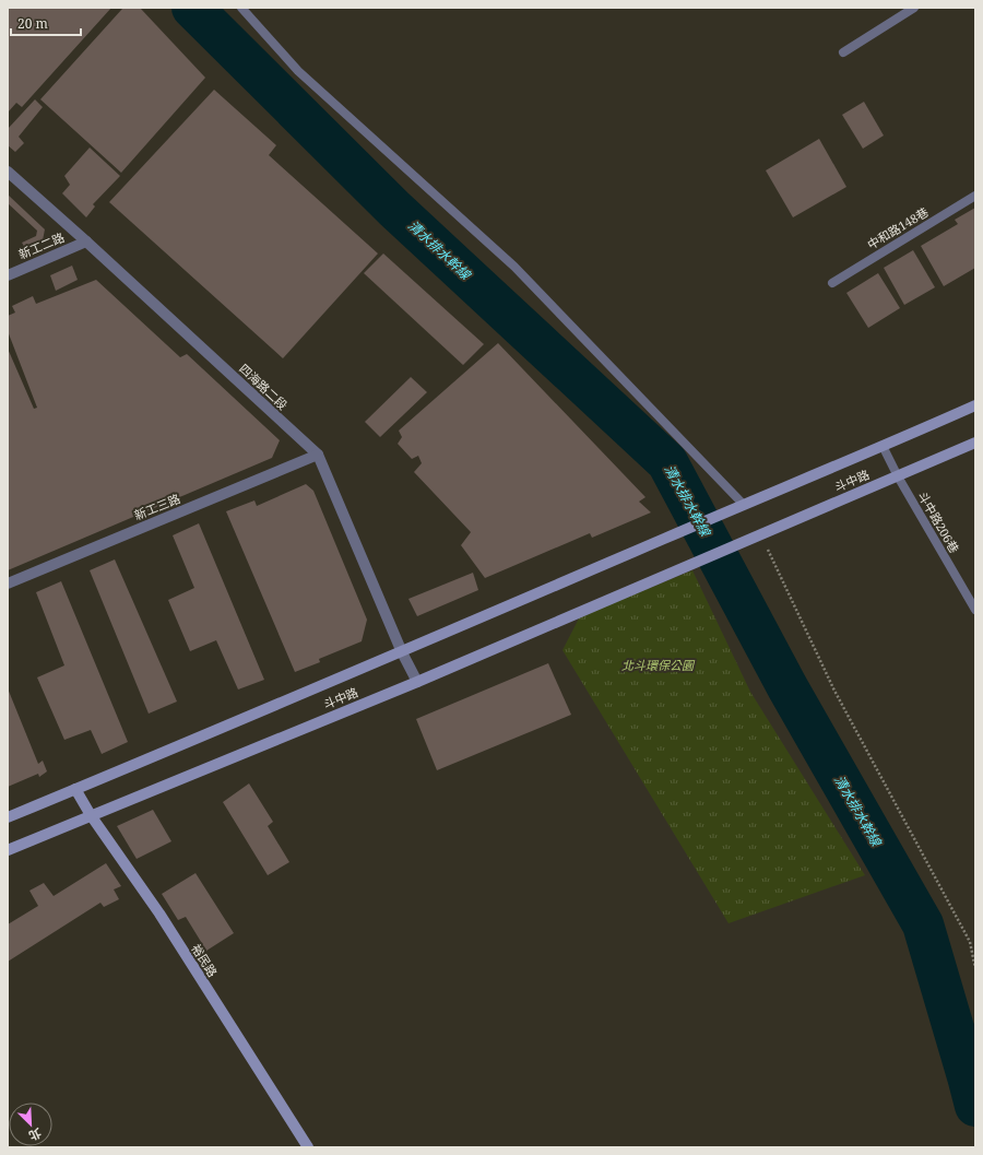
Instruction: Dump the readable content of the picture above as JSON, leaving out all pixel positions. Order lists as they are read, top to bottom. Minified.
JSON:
{"streets":{"main road":["斗中路","裕民路"],"street":["新工二路","四海路二段","新工三路"],"lane":["中和路148巷","斗中路206巷"]},"crossings":[["新工二路","四海路二段"],["四海路二段","斗中路"],["四海路二段","新工三路"],["斗中路","斗中路206巷"],["斗中路","裕民路"]],"water":["清水排水幹線"],"parks":["北斗環保公園"],"scale_bar":"20 m","north":"bottom right"}
